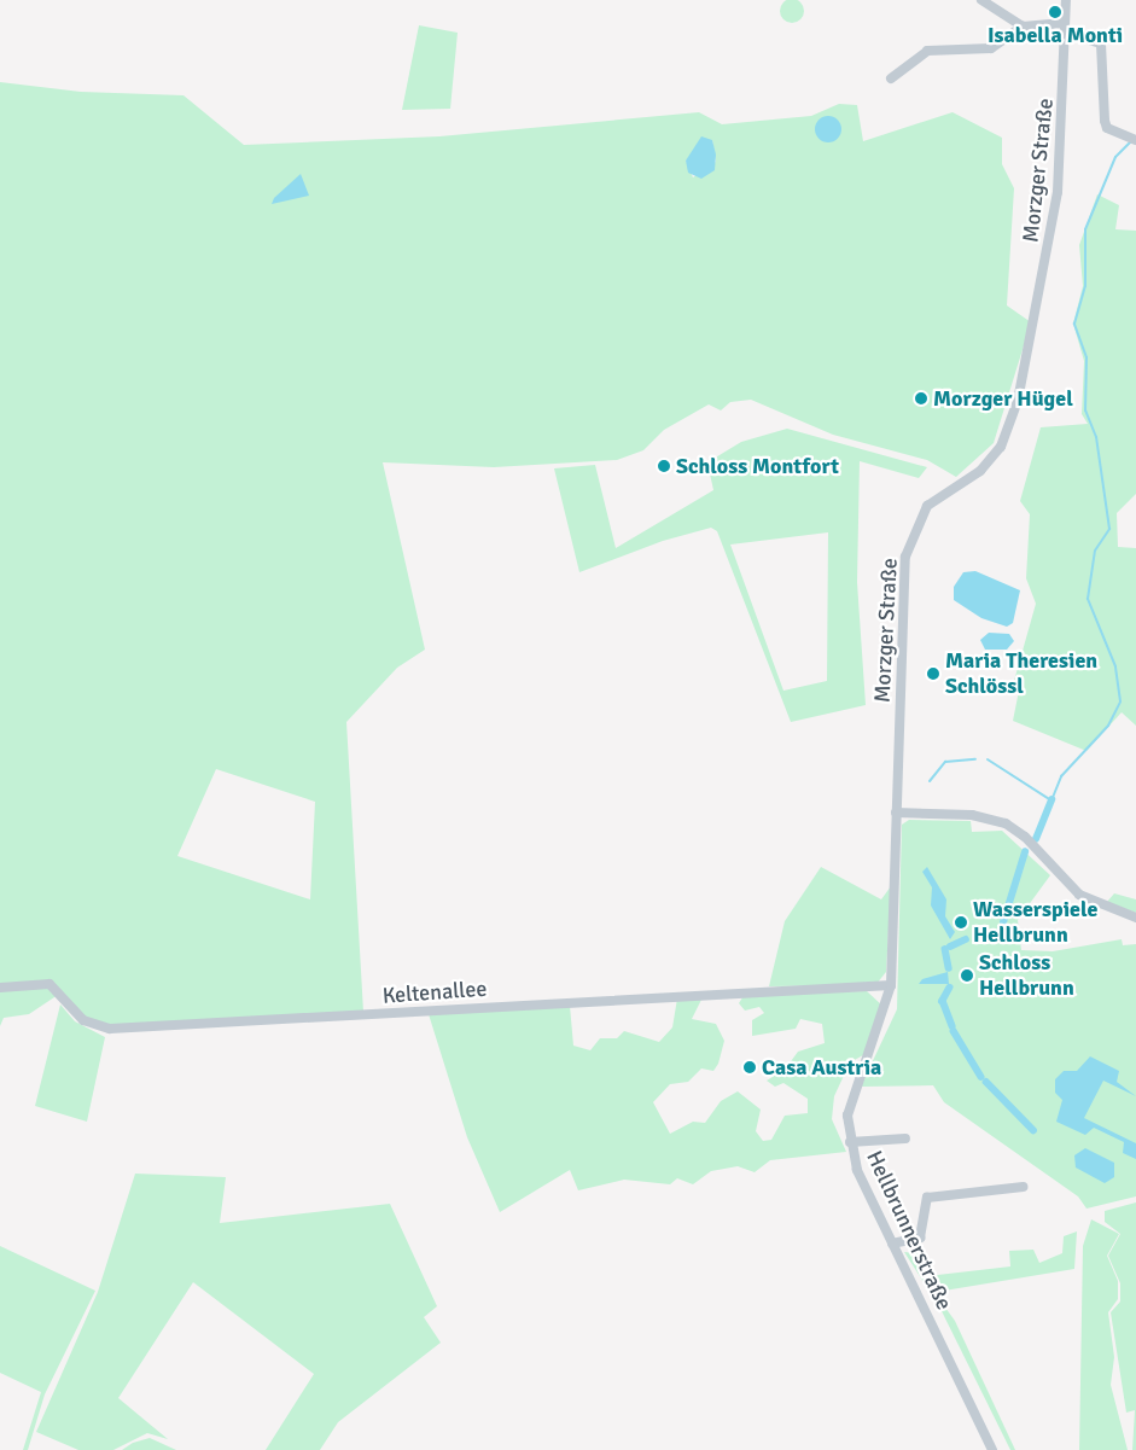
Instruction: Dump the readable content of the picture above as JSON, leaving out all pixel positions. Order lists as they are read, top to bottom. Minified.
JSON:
{"streets":{"street":["Morzger Straße","Keltenallee","Hellbrunnerstraße"]},"crossings":[["Morzger Straße","Keltenallee"],["Morzger Straße","Hellbrunnerstraße"],["Keltenallee","Hellbrunnerstraße"]],"places":["Isabella Monti","Morzger Hügel","Schloss Montfort","Maria Theresien Schlössl","Wasserspiele Hellbrunn","Schloss Hellbrunn","Casa Austria"]}
